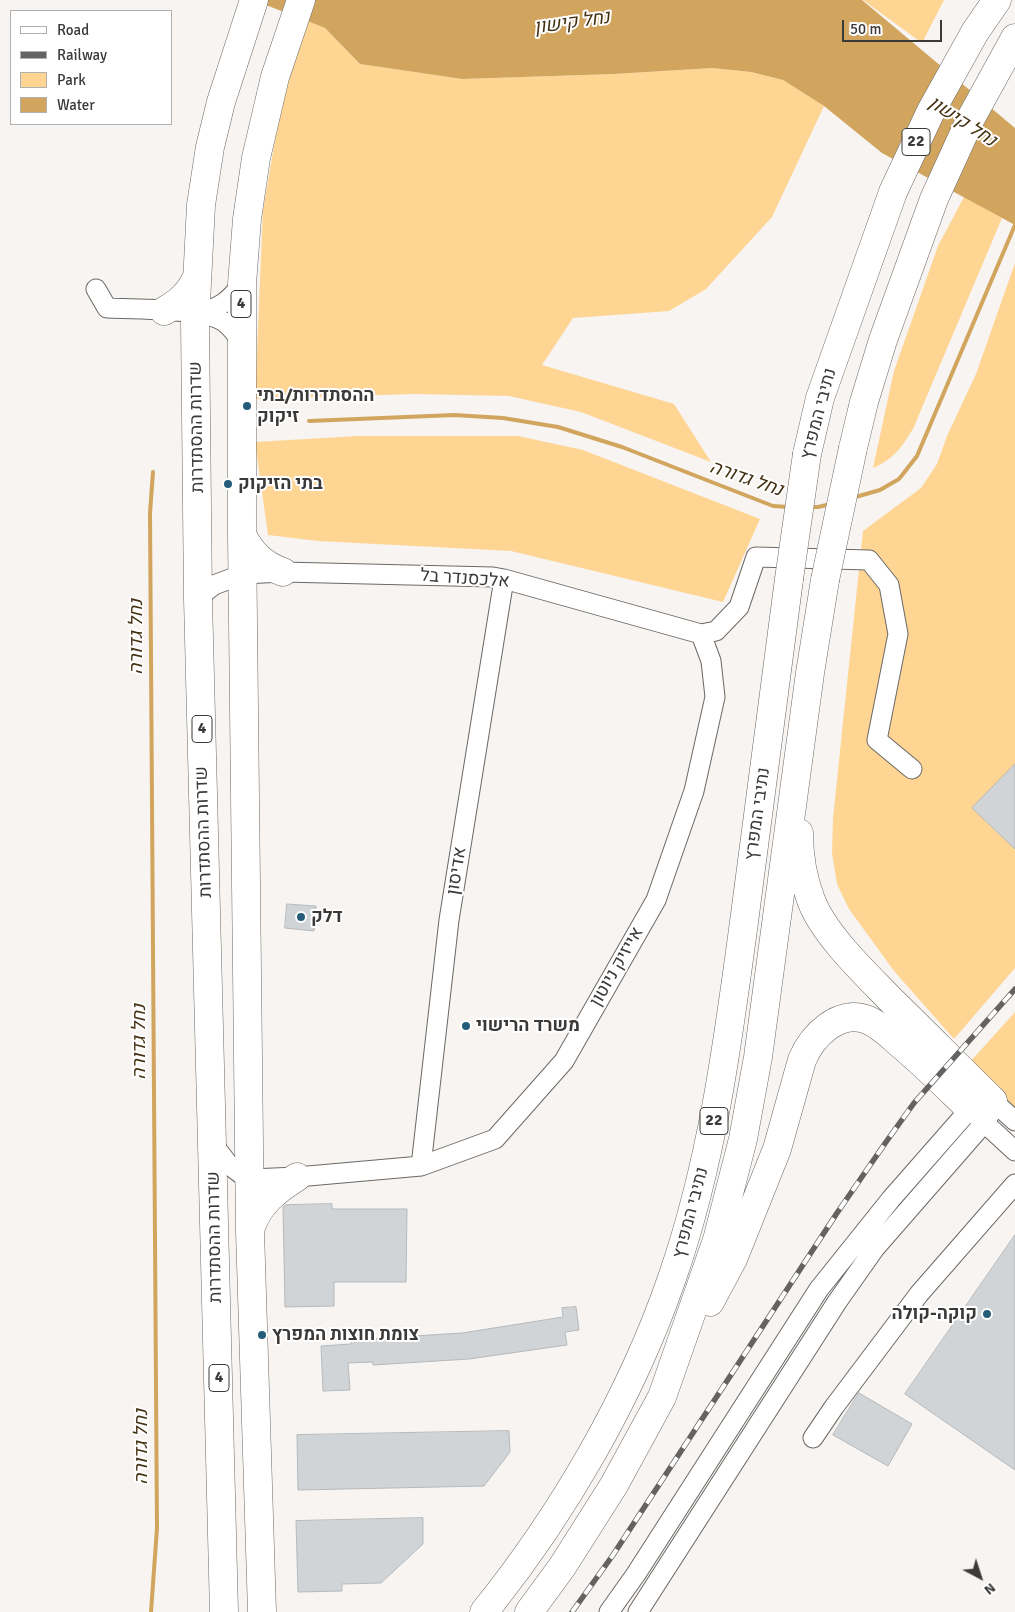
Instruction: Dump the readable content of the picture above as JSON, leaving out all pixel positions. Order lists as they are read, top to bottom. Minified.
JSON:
{"streets":{"highway":["22","4","נתיבי המפרץ","שדרות ההסתדרות"],"street":["אלכסנדר בל","אדיסון","אייזיק ניוטון"]},"crossings":[["שדרות ההסתדרות","אלכסנדר בל"],["שדרות ההסתדרות","אייזיק ניוטון"],["אלכסנדר בל","אדיסון"],["אלכסנדר בל","אייזיק ניוטון"],["אדיסון","אייזיק ניוטון"]],"water":["נחל קישון","נחל גדורה"],"places":["ההסתדרות/בתי זיקוק","בתי הזיקוק","דלק","משרד הרישוי","קוקה-קולה","צומת חוצות המפרץ"],"legend":["Road","Railway","Park","Water"],"scale_bar":"50 m","north":"bottom right"}
